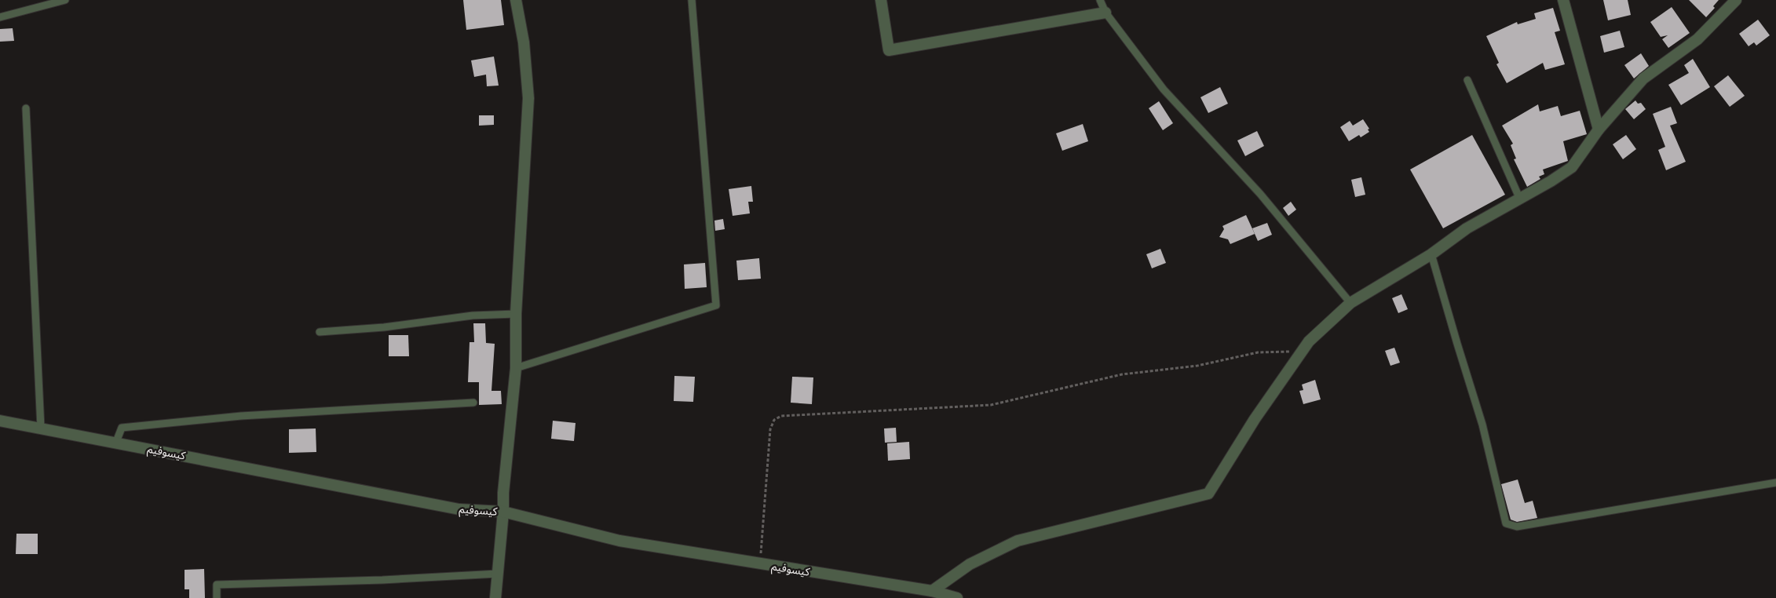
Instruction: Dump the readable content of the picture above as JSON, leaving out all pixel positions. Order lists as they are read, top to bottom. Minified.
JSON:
{"streets":{"street":["كيسوفيم"]}}
